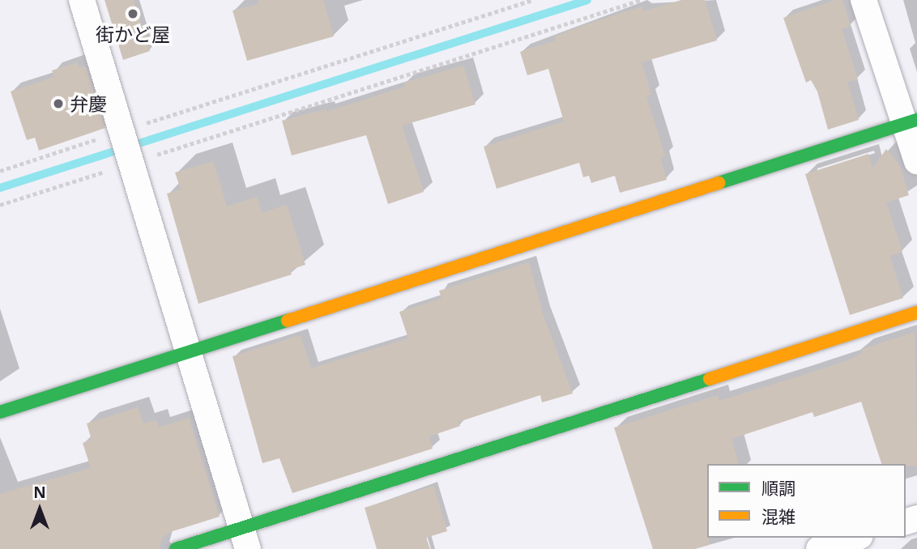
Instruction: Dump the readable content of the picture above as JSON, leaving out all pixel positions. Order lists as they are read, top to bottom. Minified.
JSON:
{"places":["街かど屋","弁慶"],"legend":["順調","混雑"],"north":"top"}
